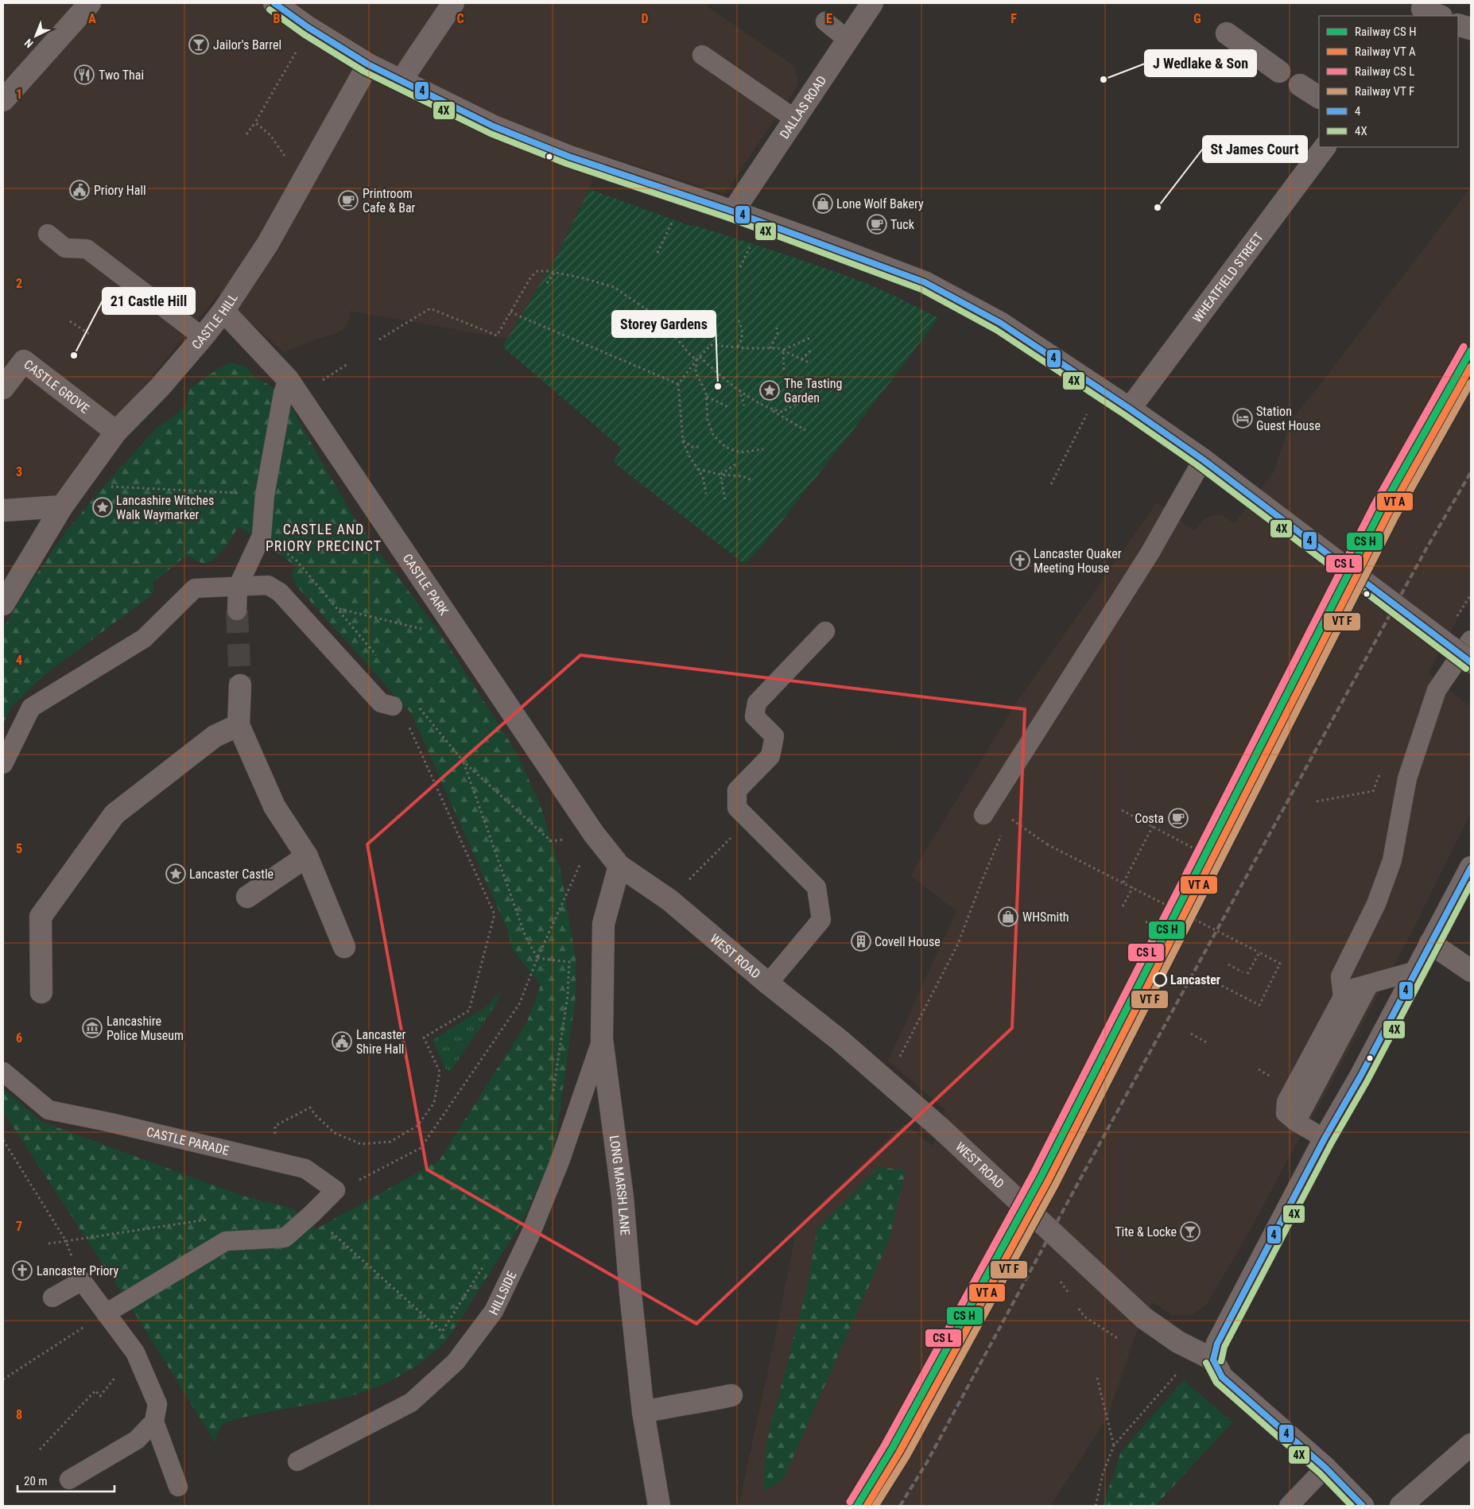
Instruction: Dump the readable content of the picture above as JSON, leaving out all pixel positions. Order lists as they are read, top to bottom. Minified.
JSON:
{"streets":{"street":["DALLAS ROAD","WHEATFIELD STREET","CASTLE HILL","CASTLE GROVE","CASTLE PARK","WEST ROAD","LONG MARSH LANE"],"lane":["CASTLE PARADE","HILLSIDE"]},"crossings":[["CASTLE HILL","CASTLE GROVE"],["CASTLE HILL","CASTLE PARK"],["CASTLE PARK","WEST ROAD"],["CASTLE PARK","LONG MARSH LANE"],["WEST ROAD","LONG MARSH LANE"],["LONG MARSH LANE","HILLSIDE"]],"districts":["CASTLE AND PRIORY PRECINCT"],"places":{"bar":["Jailor's Barrel","Tite & Locke"],"restaurant":["Two Thai"],"other":["J Wedlake & Son","St James Court","21 Castle Hill","Storey Gardens","Lancaster"],"public building":["Priory Hall","Lancaster Shire Hall"],"cafe":["Printroom Cafe & Bar","Tuck","Costa"],"shop":["Lone Wolf Bakery","WHSmith"],"place":["The Tasting Garden","Lancashire Witches Walk Waymarker","Lancaster Castle"],"hotel":["Station Guest House"],"church":["Lancaster Quaker Meeting House","Lancaster Priory"],"building":["Covell House"],"museum":["Lancashire Police Museum"]},"lines":["transit line 4","transit line 4X"],"legend":["Railway CS H","Railway VT A","Railway CS L","Railway VT F","4","4X"],"scale_bar":"20 m","north":"bottom left","grid":{"columns":["A","B","C","D","E","F","G"],"rows":["1","2","3","4","5","6","7","8"]}}
